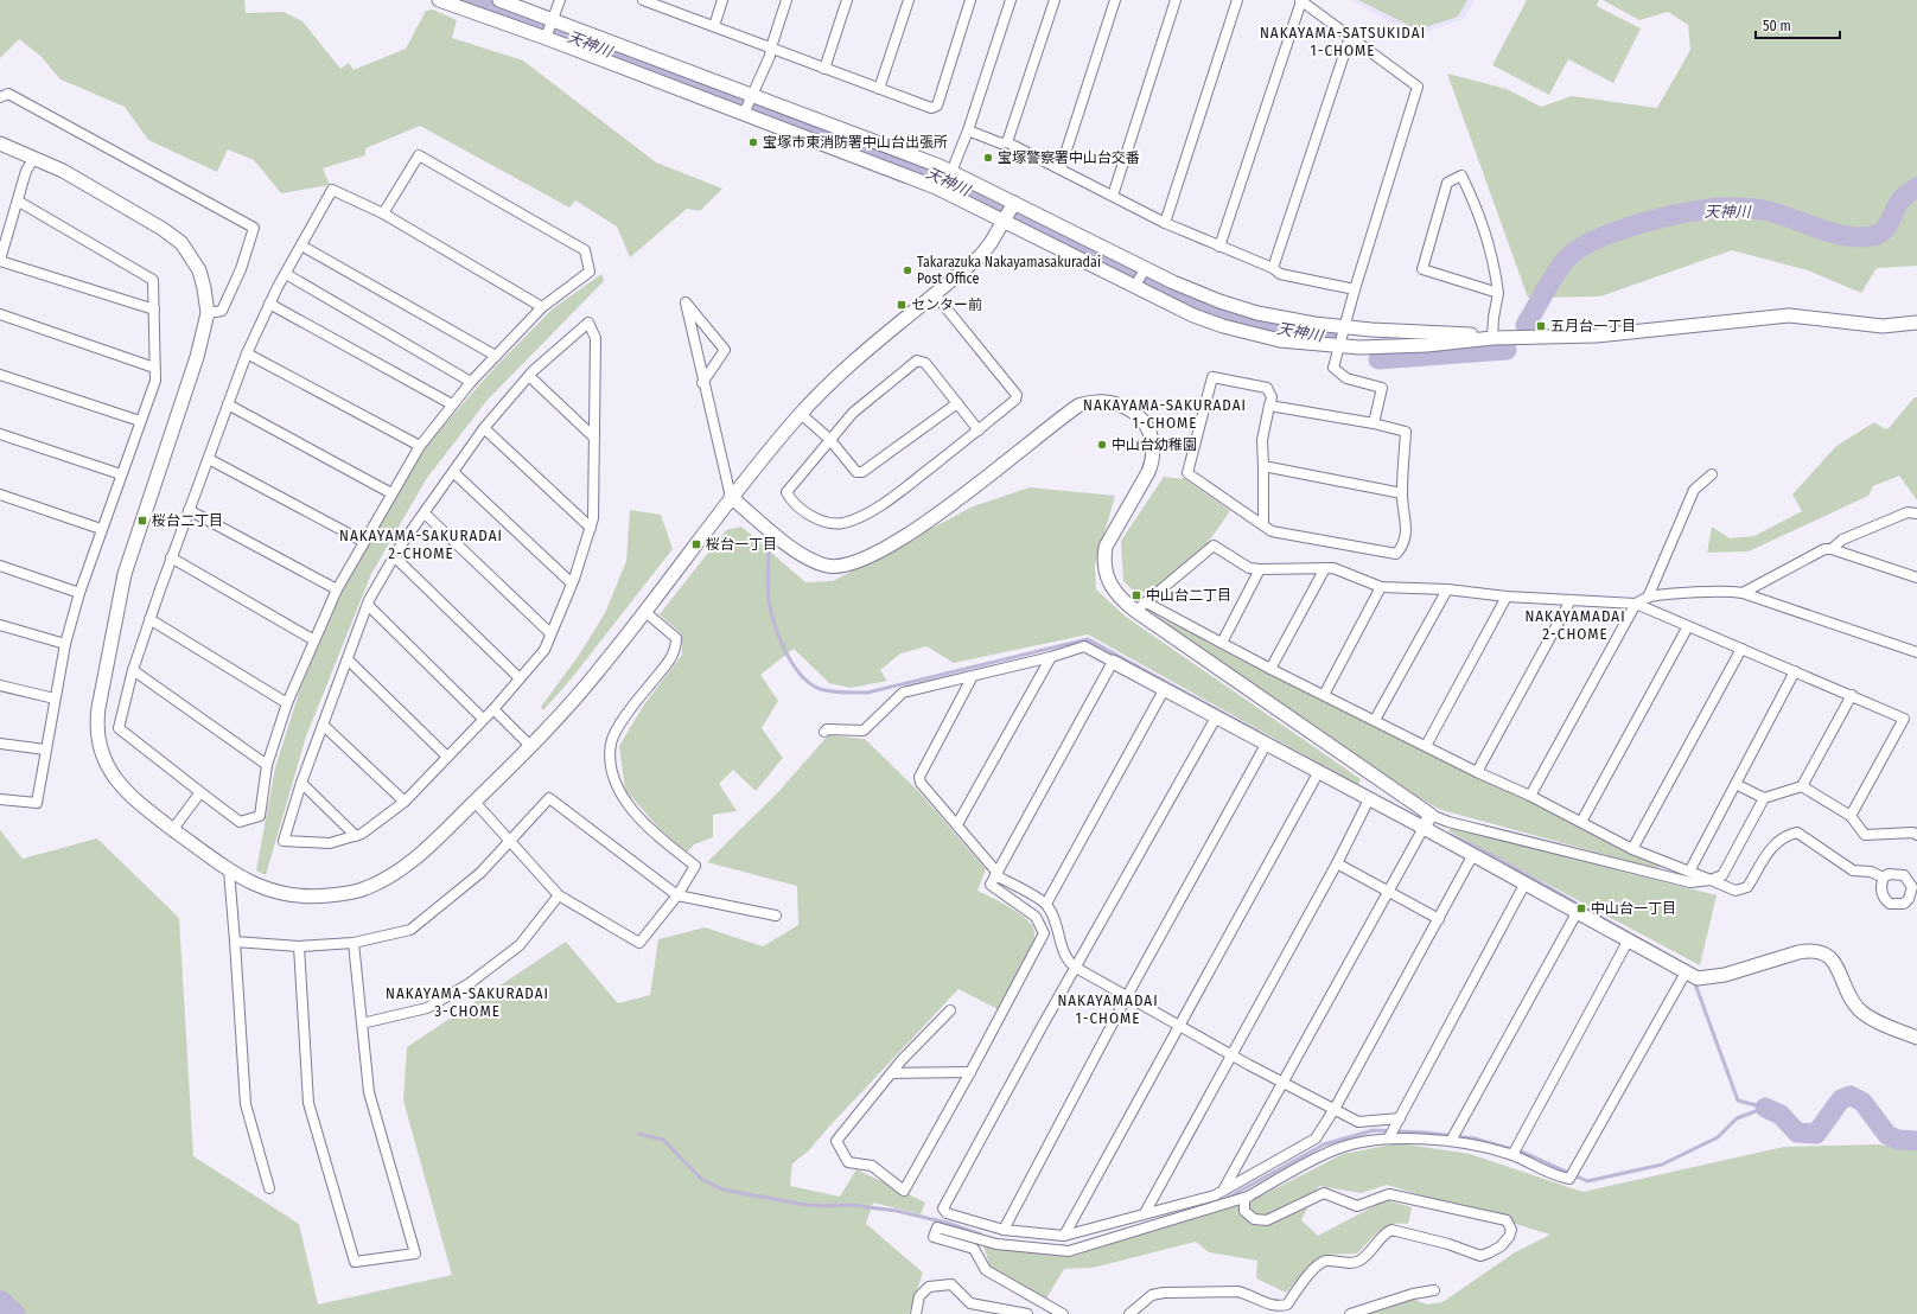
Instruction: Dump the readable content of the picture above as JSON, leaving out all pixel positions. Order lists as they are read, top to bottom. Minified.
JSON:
{"districts":["NAKAYAMA-SATSUKIDAI 1-CHOME","NAKAYAMA-SAKURADAI 1-CHOME","NAKAYAMA-SAKURADAI 2-CHOME","NAKAYAMADAI 2-CHOME","NAKAYAMA-SAKURADAI 3-CHOME","NAKAYAMADAI 1-CHOME"],"water":["天神川"],"places":{"other":["宝塚市東消防署中山台出張所","宝塚警察署中山台交番","Takarazuka Nakayamasakuradai Post Office","中山台幼稚園"],"transit":["センター前","五月台一丁目","桜台二丁目","桜台一丁目","中山台二丁目","中山台一丁目"]},"scale_bar":"50 m"}
